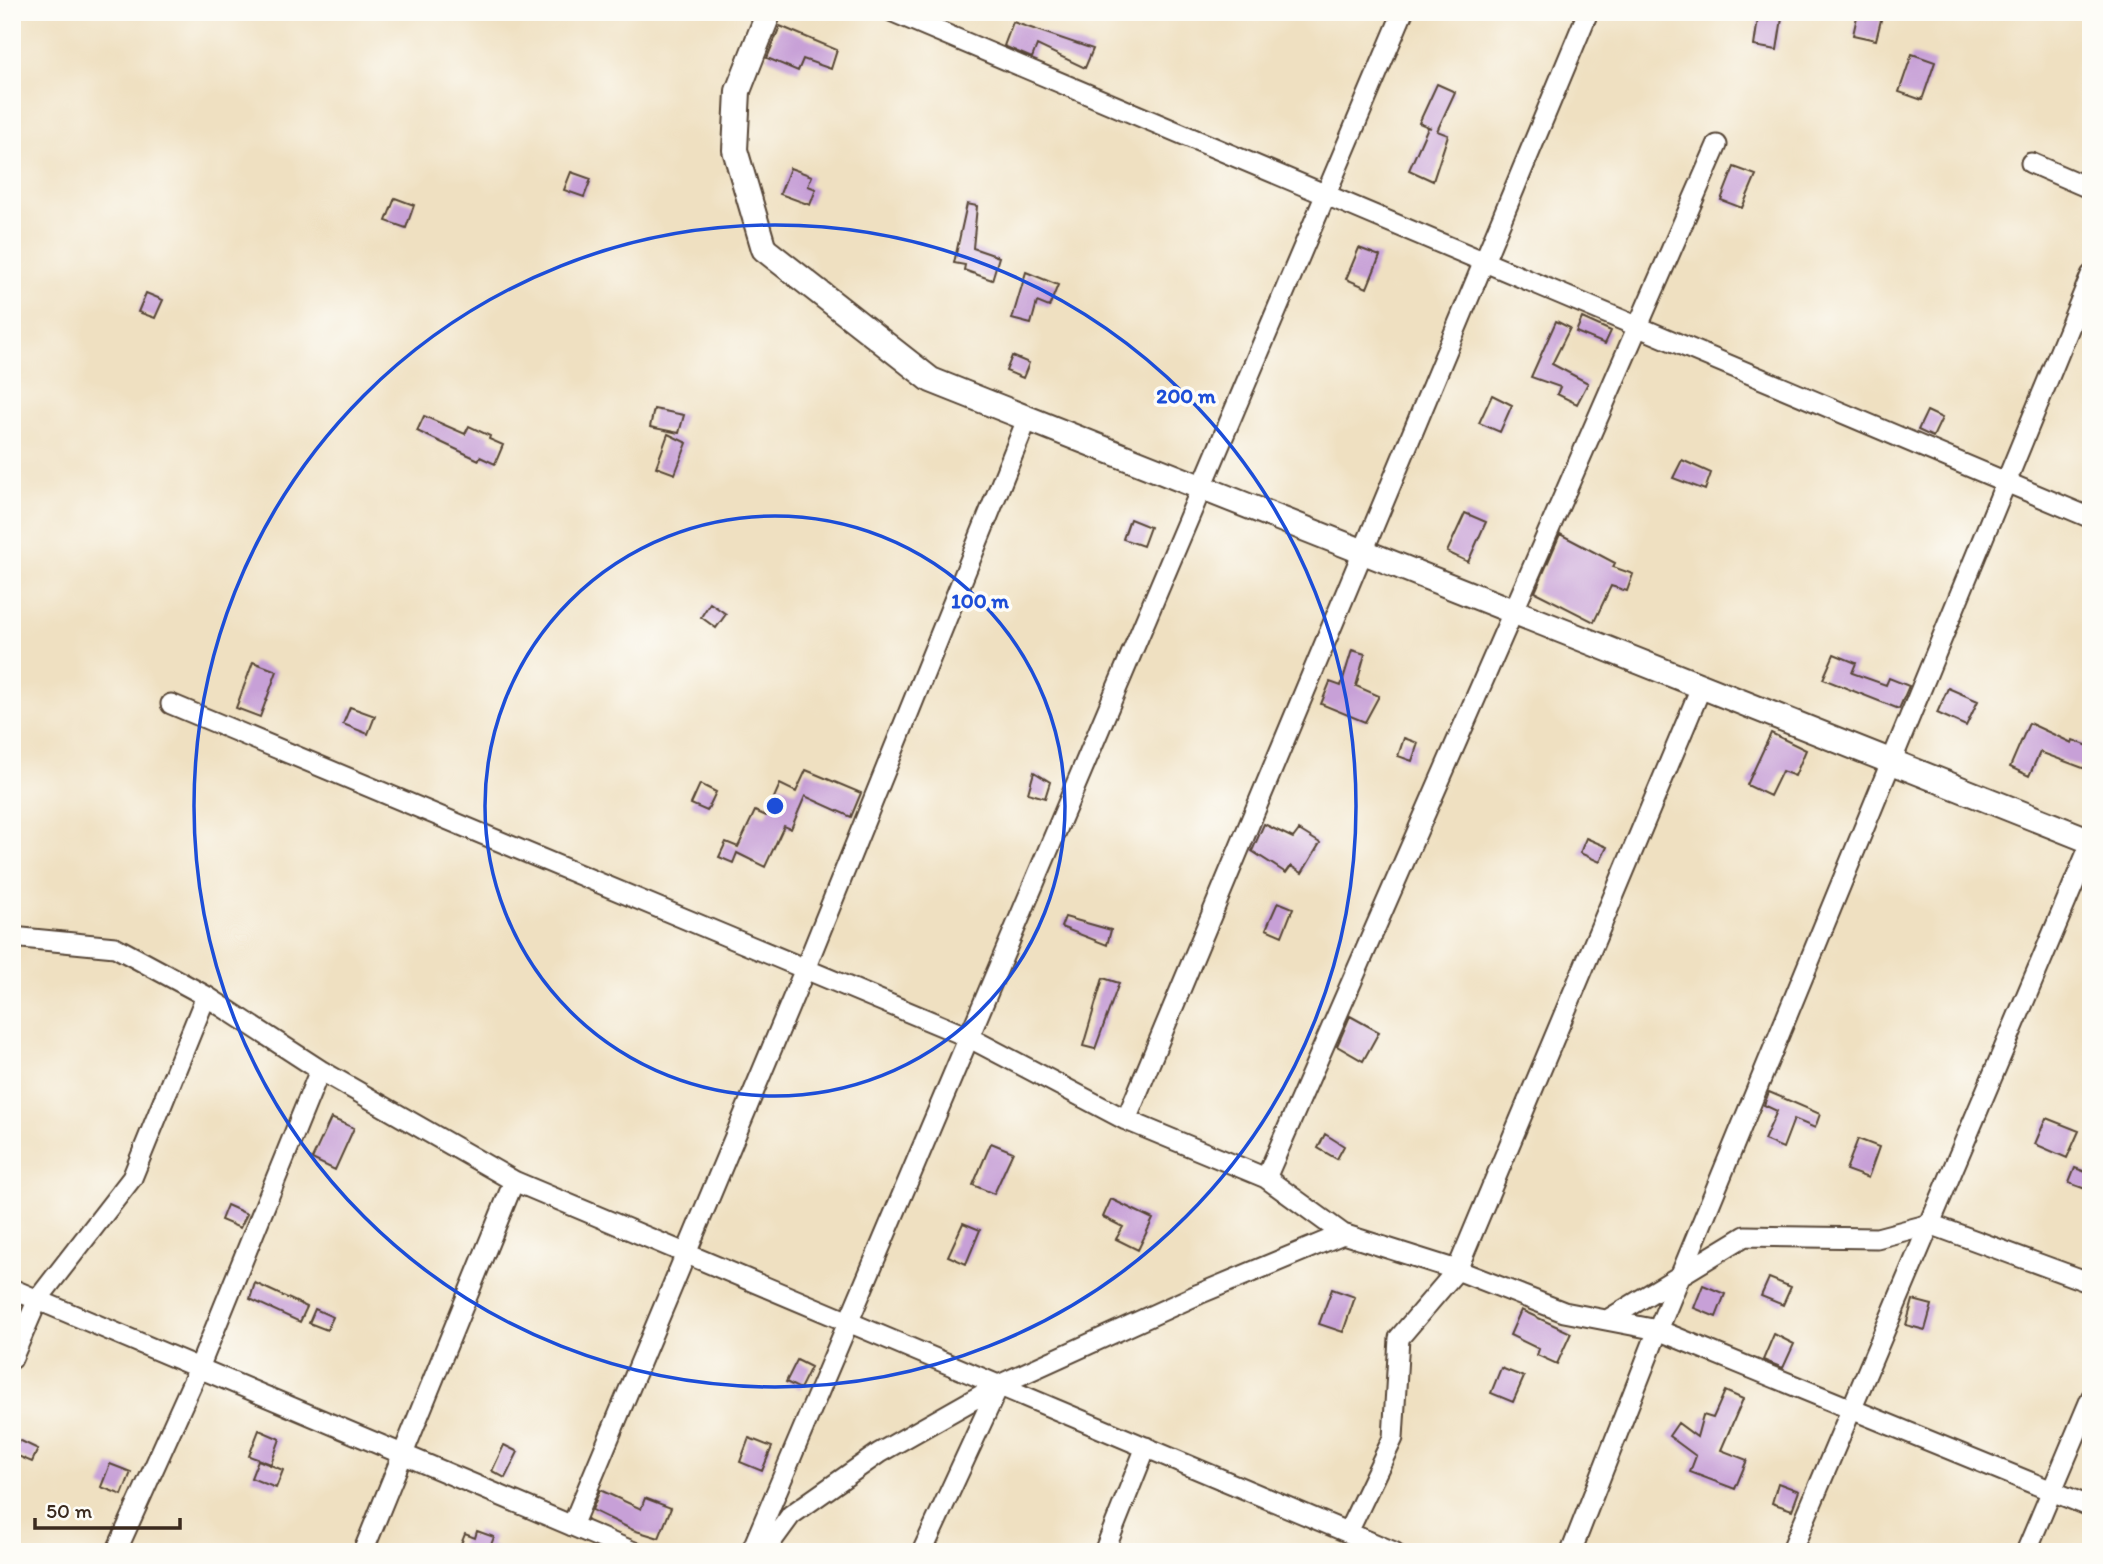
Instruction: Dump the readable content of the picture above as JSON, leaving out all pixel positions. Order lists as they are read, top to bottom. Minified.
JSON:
{"scale_bar":"50 m","rings":["200 m","100 m"]}
